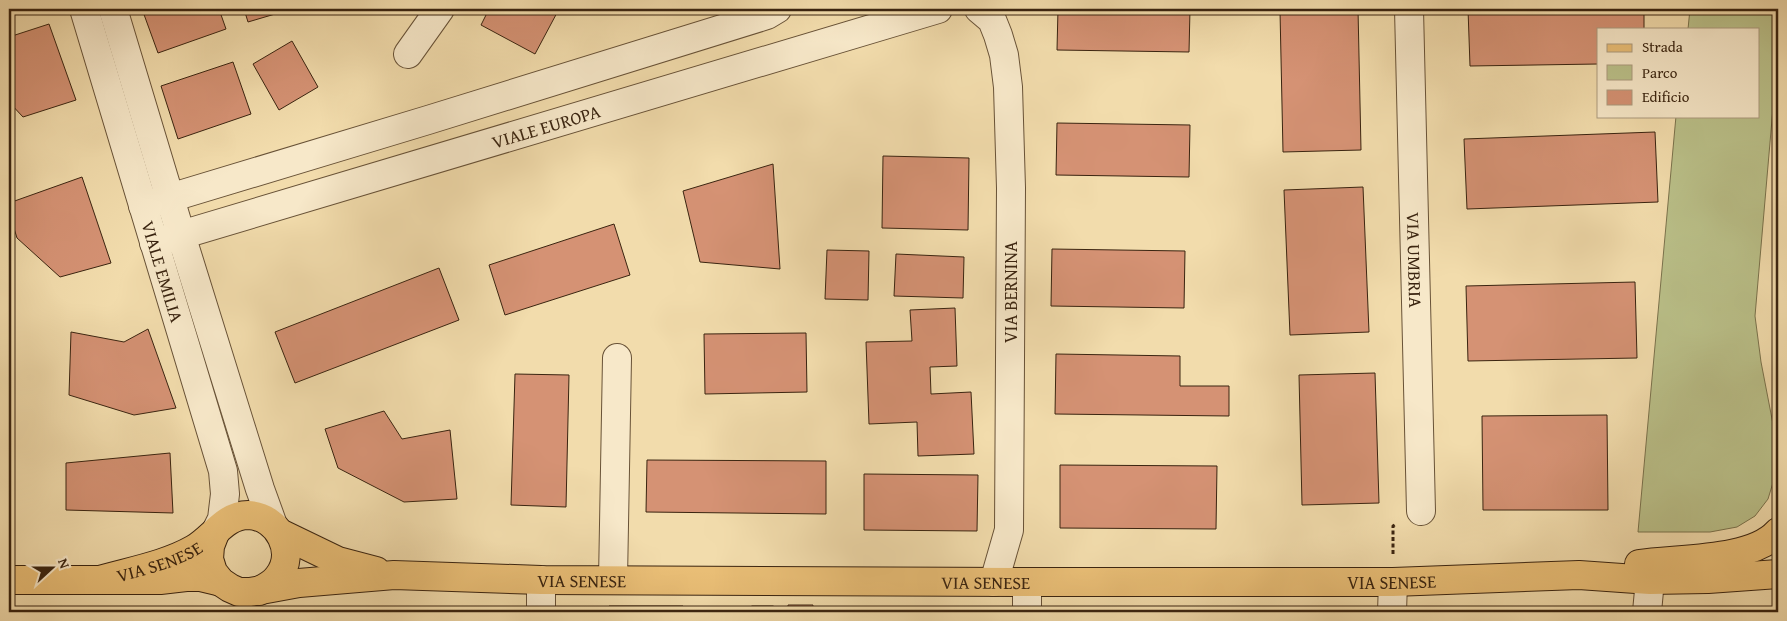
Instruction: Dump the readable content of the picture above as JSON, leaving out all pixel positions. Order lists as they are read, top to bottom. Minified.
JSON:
{"streets":{"main road":["VIA SENESE"],"street":["VIALE EUROPA","VIA UMBRIA","VIALE EMILIA","VIA BERNINA"]},"crossings":[["VIALE EUROPA","VIALE EMILIA"],["VIALE EMILIA","VIA SENESE"],["VIA BERNINA","VIA SENESE"]],"legend":["Strada","Parco","Edificio"],"north":"right"}
